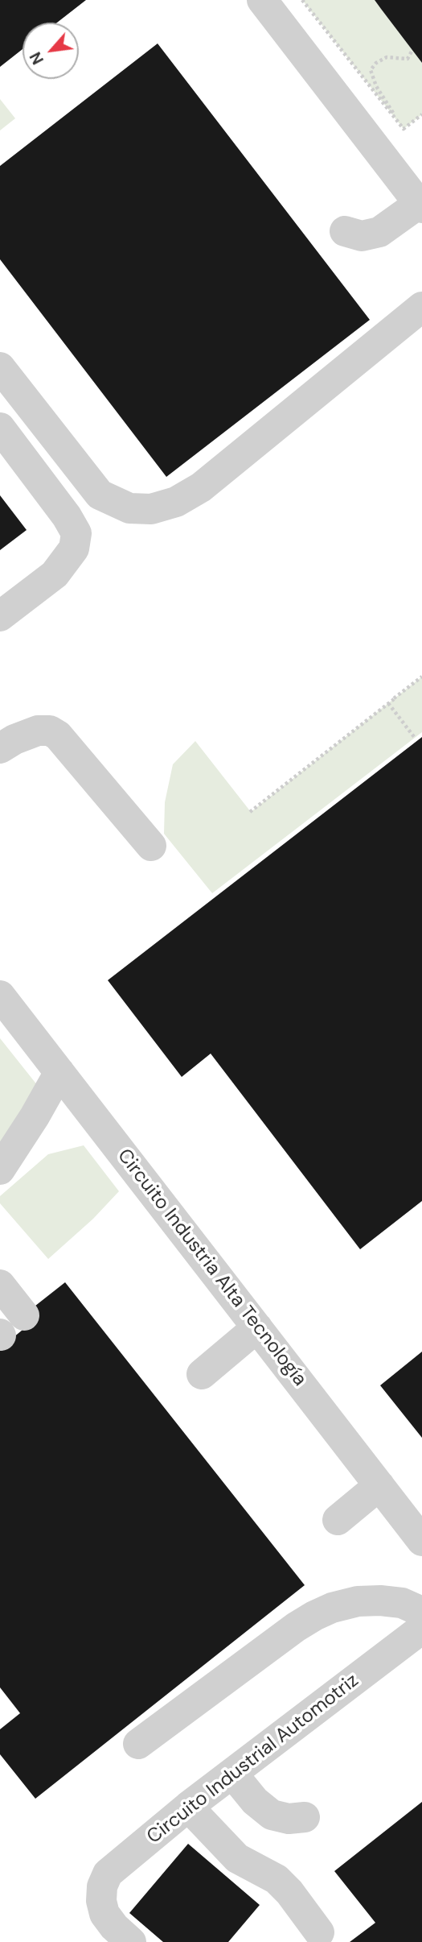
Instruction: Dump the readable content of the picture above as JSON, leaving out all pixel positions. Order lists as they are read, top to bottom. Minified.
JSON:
{"streets":{"street":["Circuito Industria Alta Tecnología","Circuito Industrial Automotriz"]},"north":"bottom left"}
